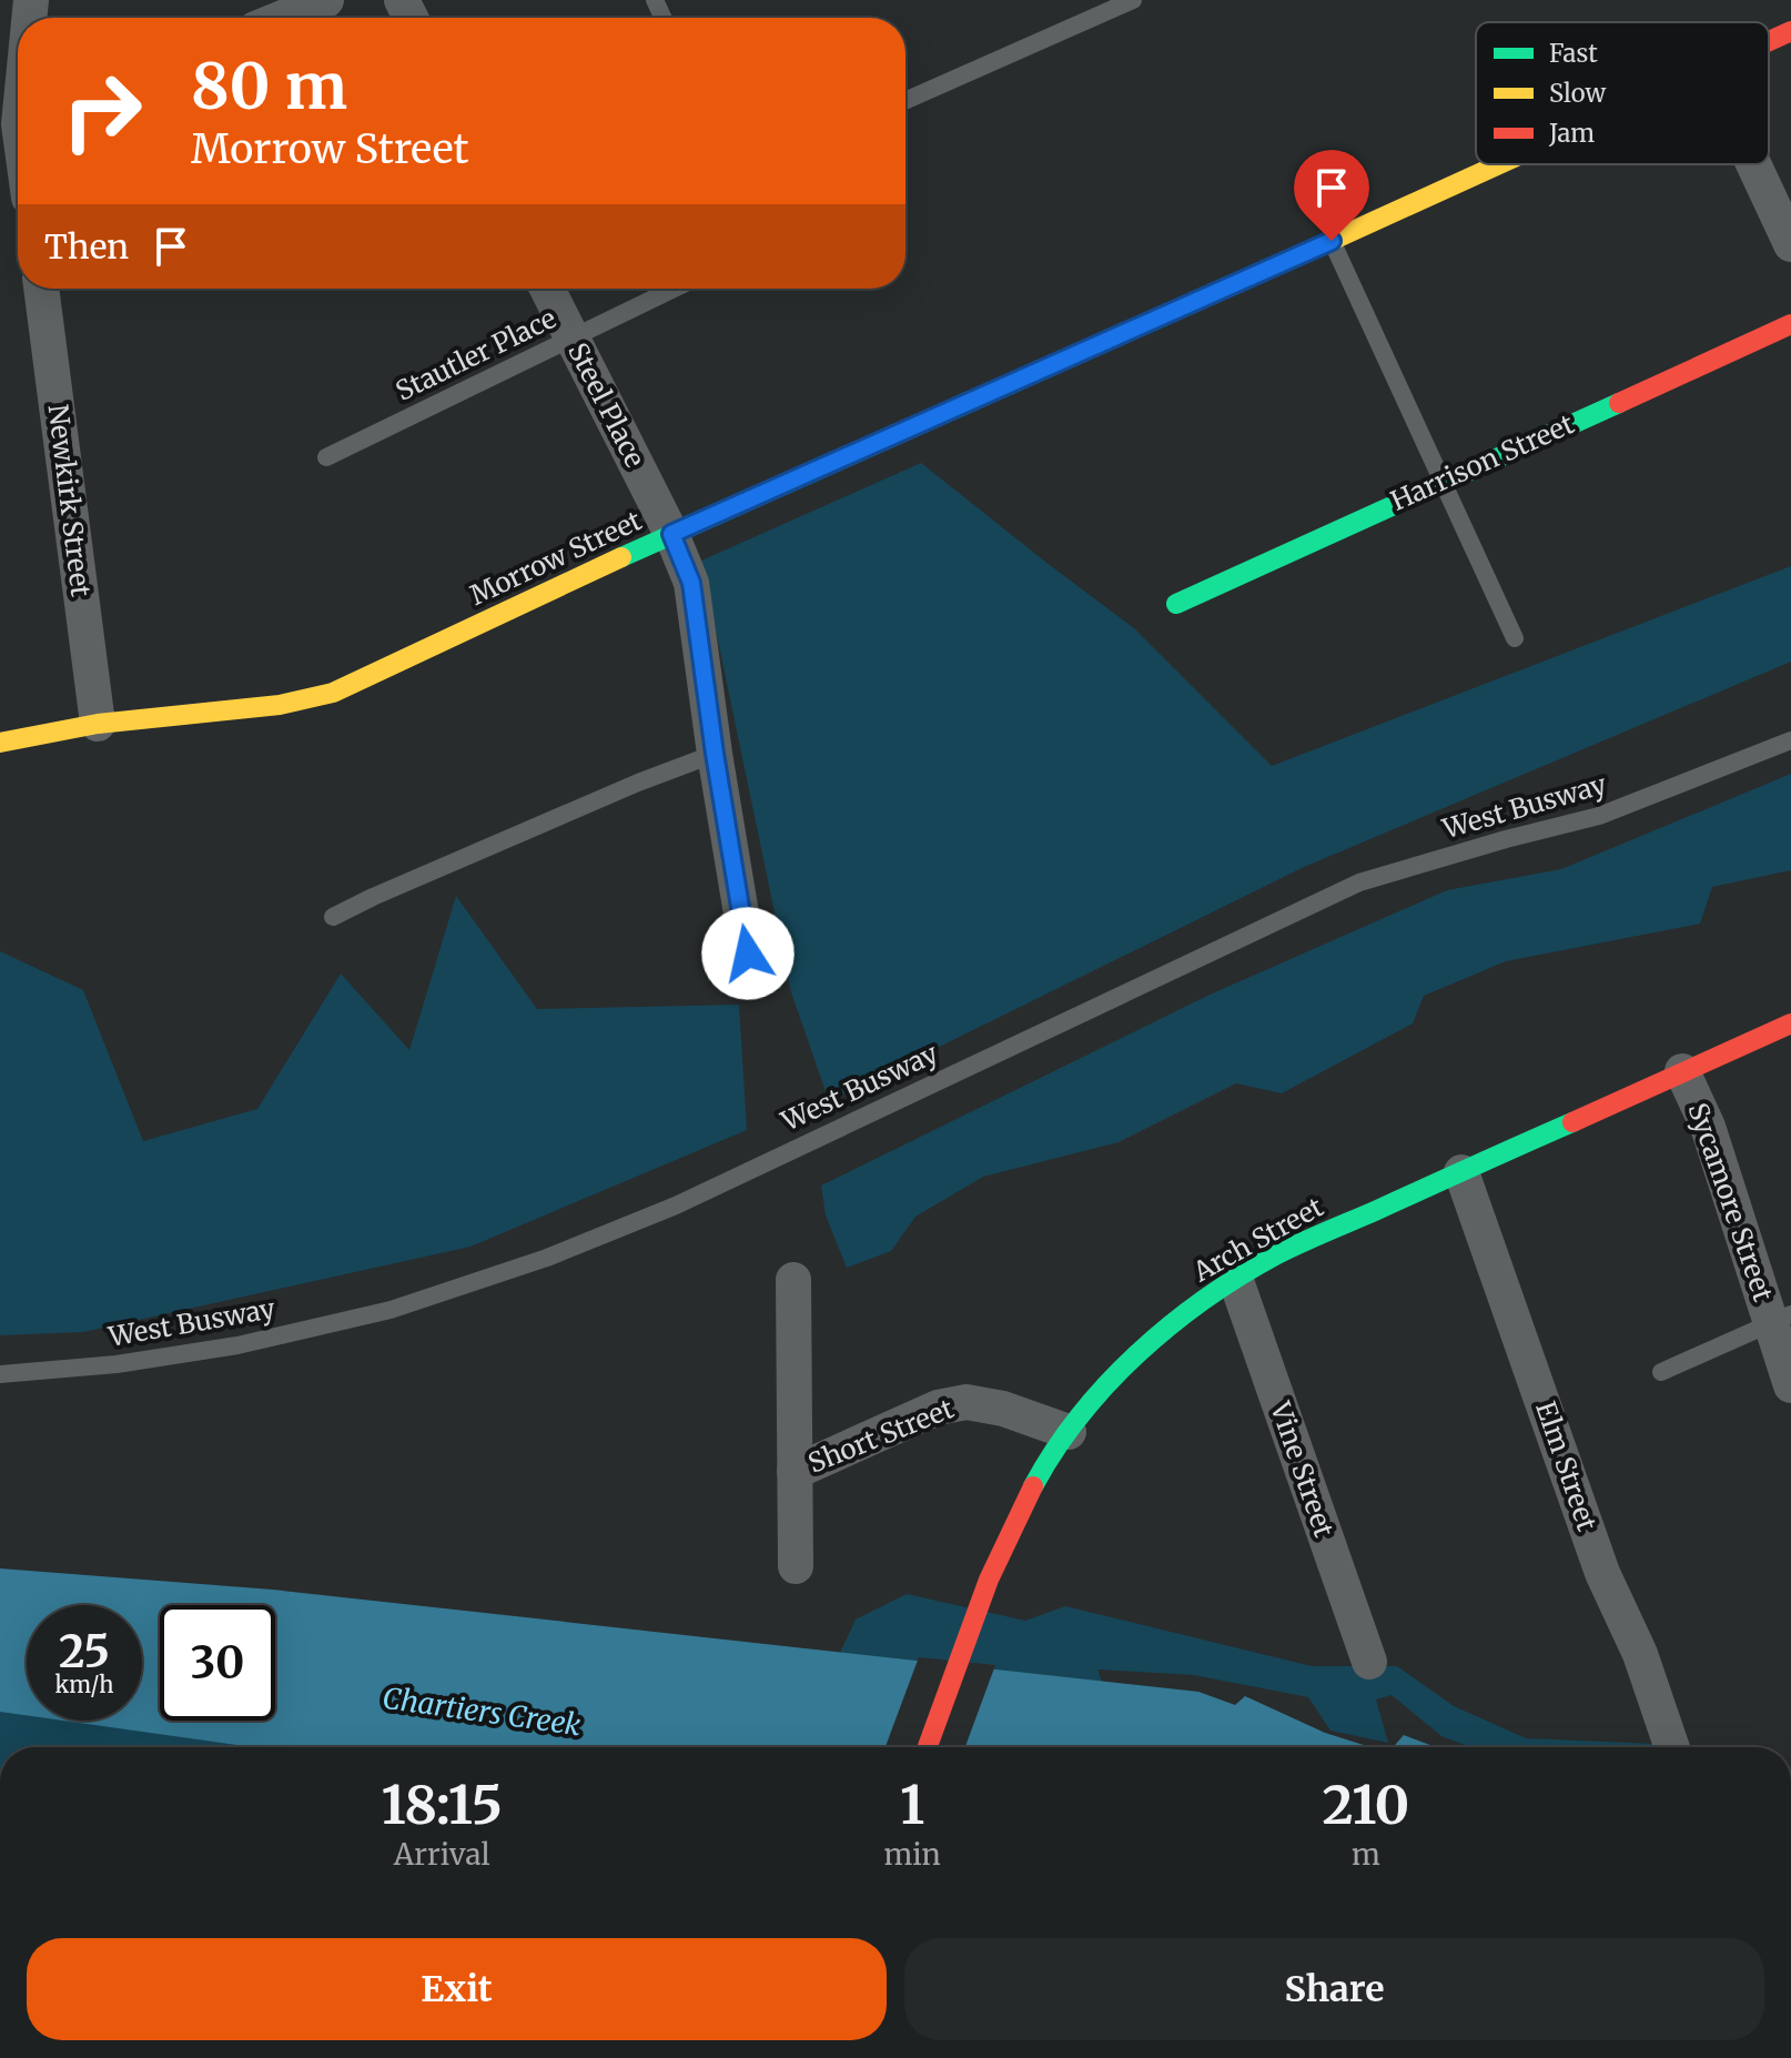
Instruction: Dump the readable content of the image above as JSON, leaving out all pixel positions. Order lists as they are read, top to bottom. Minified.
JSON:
{"streets":{"street":["Steel Place","Harrison Street","Newkirk Street","Morrow Street","Sycamore Street","Arch Street","Short Street","Elm Street","Vine Street"],"lane":["Stautler Place","West Busway"]},"crossings":[["Stautler Place","Steel Place"],["Steel Place","Morrow Street"],["Newkirk Street","Morrow Street"],["Sycamore Street","Arch Street"],["Arch Street","Short Street"],["Arch Street","Elm Street"],["Arch Street","Vine Street"]],"water":["Chartiers Creek"],"legend":["Fast","Slow","Jam"],"page":{"turn":["80 m","Morrow Street"],"then":"Then","speed":"25 km/h","limit":"30","eta":["18:15","Arrival","1","min","210","m"],"buttons":["Exit","Share"]}}
